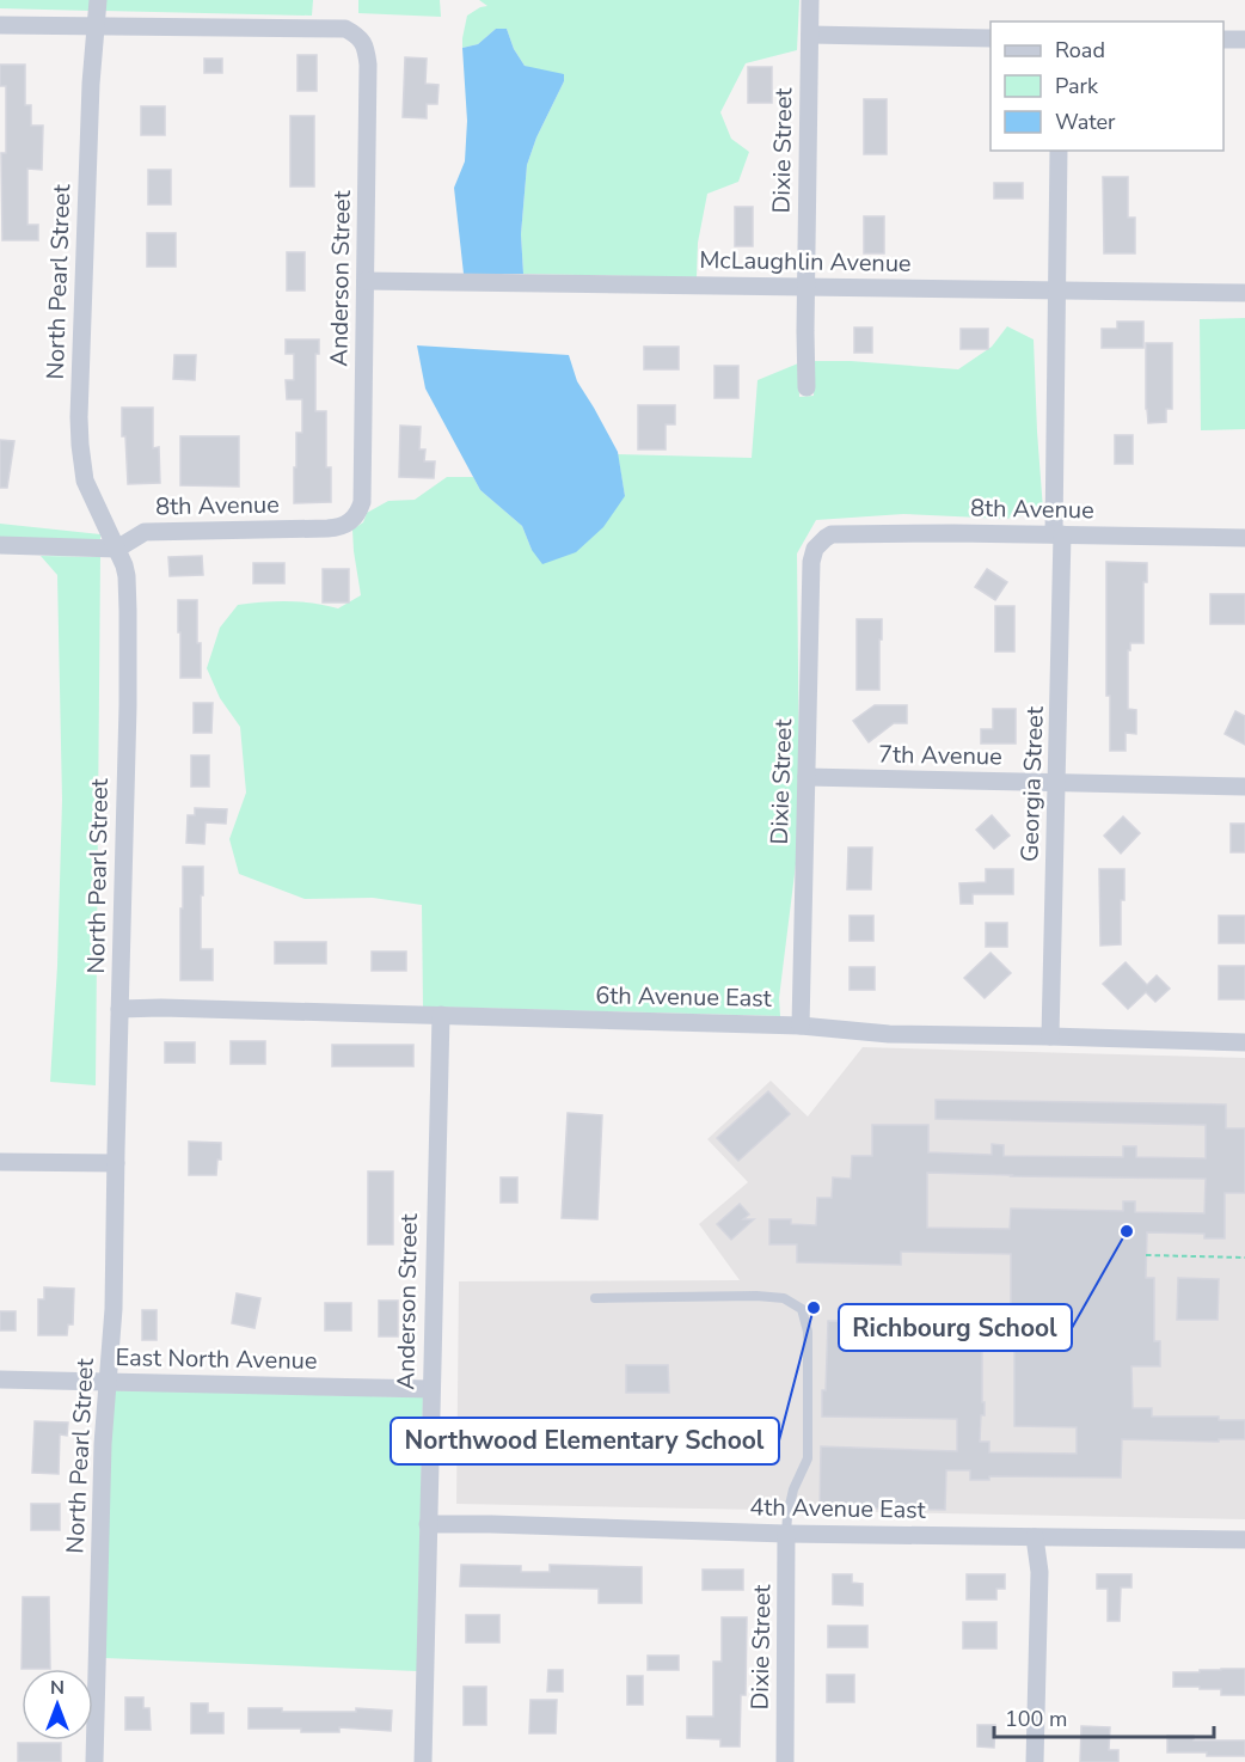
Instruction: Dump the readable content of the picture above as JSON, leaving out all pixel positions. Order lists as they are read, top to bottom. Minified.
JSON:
{"streets":{"street":["Dixie Street","McLaughlin Avenue","Anderson Street","North Pearl Street","8th Avenue","7th Avenue","Georgia Street","6th Avenue East","East North Avenue","4th Avenue East"]},"crossings":[["Dixie Street","McLaughlin Avenue"],["Dixie Street","8th Avenue"],["Dixie Street","7th Avenue"],["Dixie Street","6th Avenue East"],["Dixie Street","4th Avenue East"],["McLaughlin Avenue","Anderson Street"],["McLaughlin Avenue","Georgia Street"],["Anderson Street","North Pearl Street"],["Anderson Street","8th Avenue"],["Anderson Street","6th Avenue East"],["Anderson Street","East North Avenue"],["Anderson Street","4th Avenue East"],["North Pearl Street","8th Avenue"],["North Pearl Street","6th Avenue East"],["North Pearl Street","East North Avenue"],["8th Avenue","Georgia Street"],["7th Avenue","Georgia Street"],["Georgia Street","6th Avenue East"]],"places":["Richbourg School","Northwood Elementary School"],"legend":["Road","Park","Water"],"scale_bar":"100 m","north":"top"}
